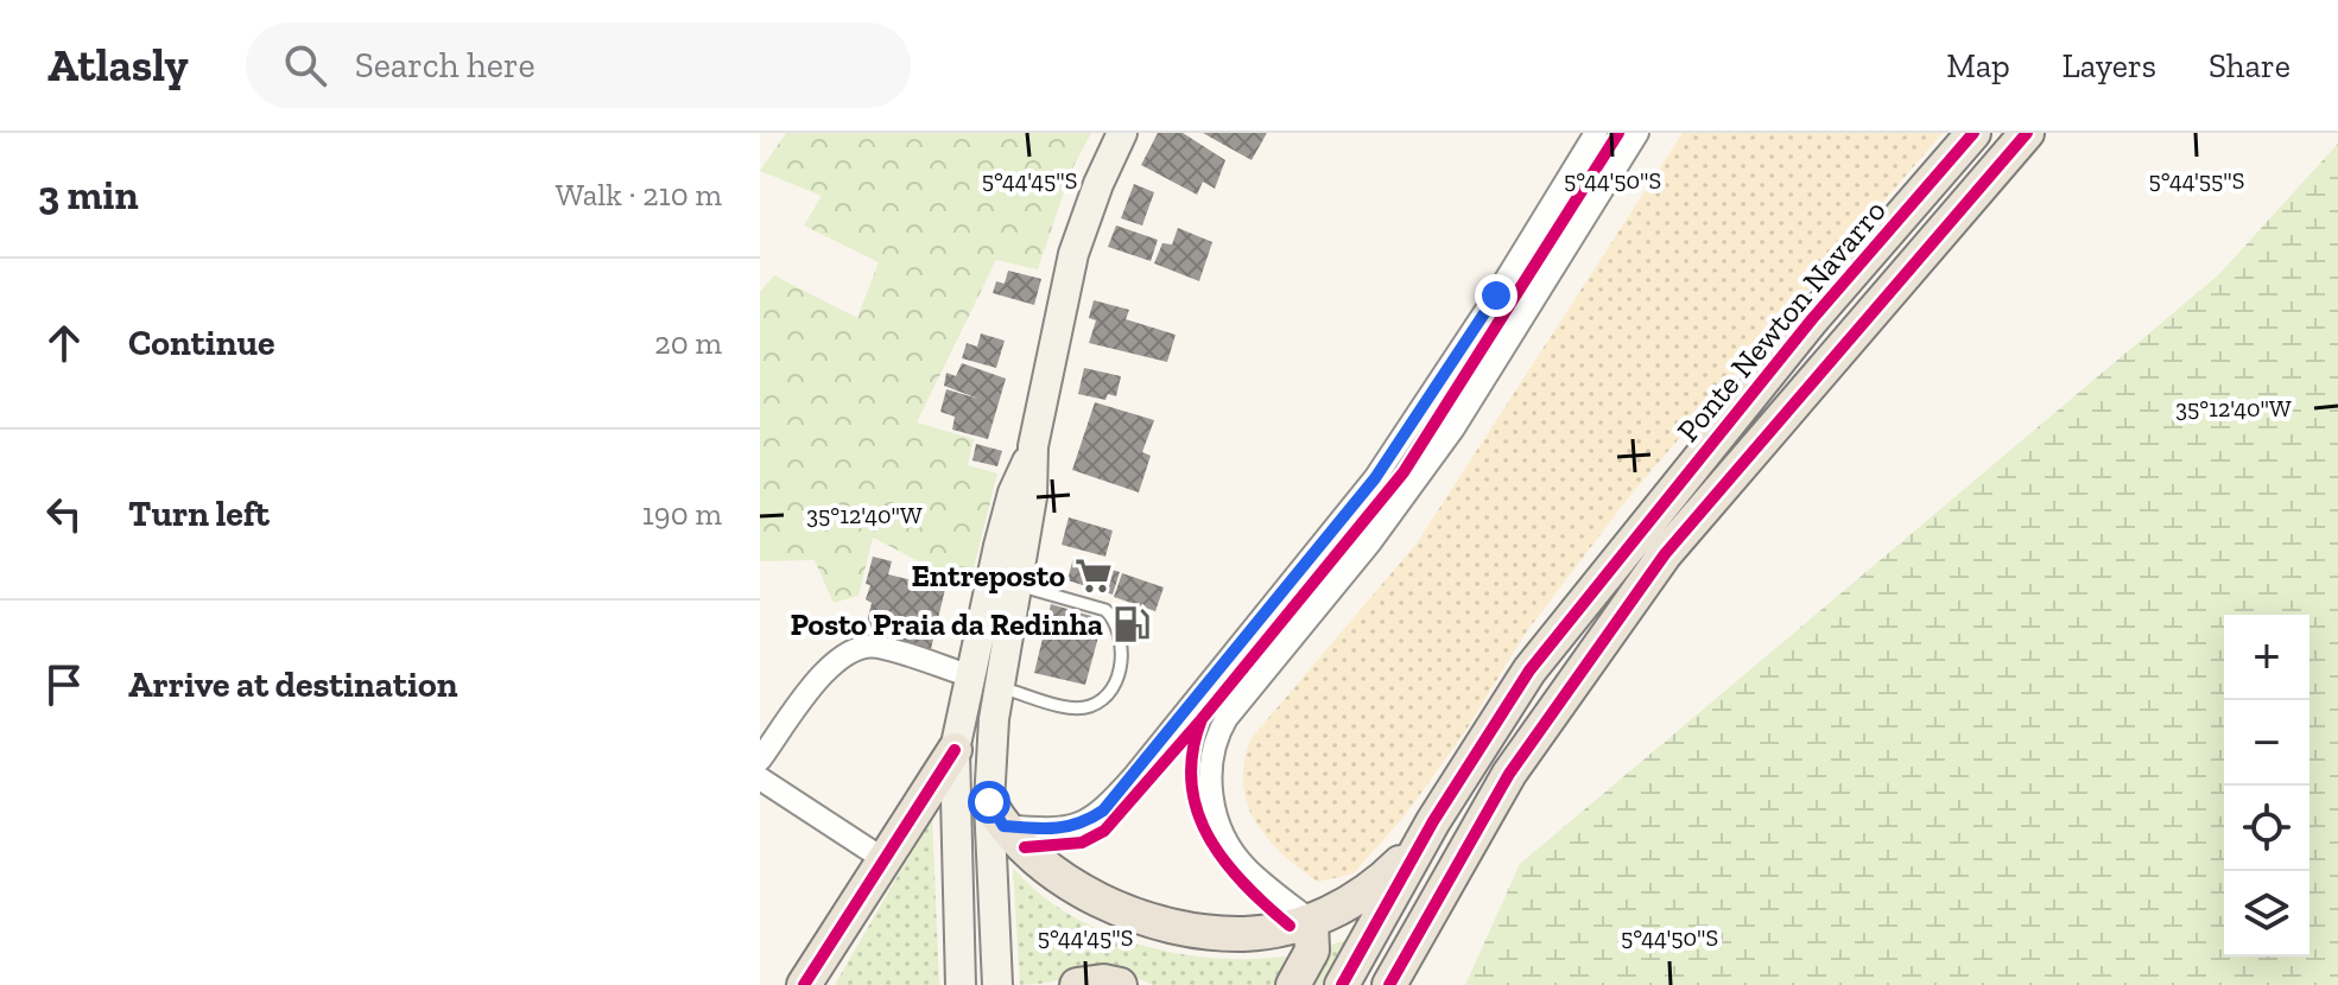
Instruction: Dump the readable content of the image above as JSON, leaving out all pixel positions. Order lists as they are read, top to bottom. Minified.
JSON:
{"streets":{"main road":["Ponte Newton Navarro"]},"places":{"supermarket":["Entreposto"],"fuel station":["Posto Praia da Redinha"]},"page":{"header":"Atlasly","search":"Search here","nav":["Map","Layers","Share"],"heading":["3 min","Walk · 210 m"],"list":[["Continue","20 m"],["Turn left","190 m"],"Arrive at destination"],"map_buttons":["+","−"]},"coordinates":["5°44'45\"S","5°44'50\"S","5°44'55\"S","35°12'40\"W"]}
